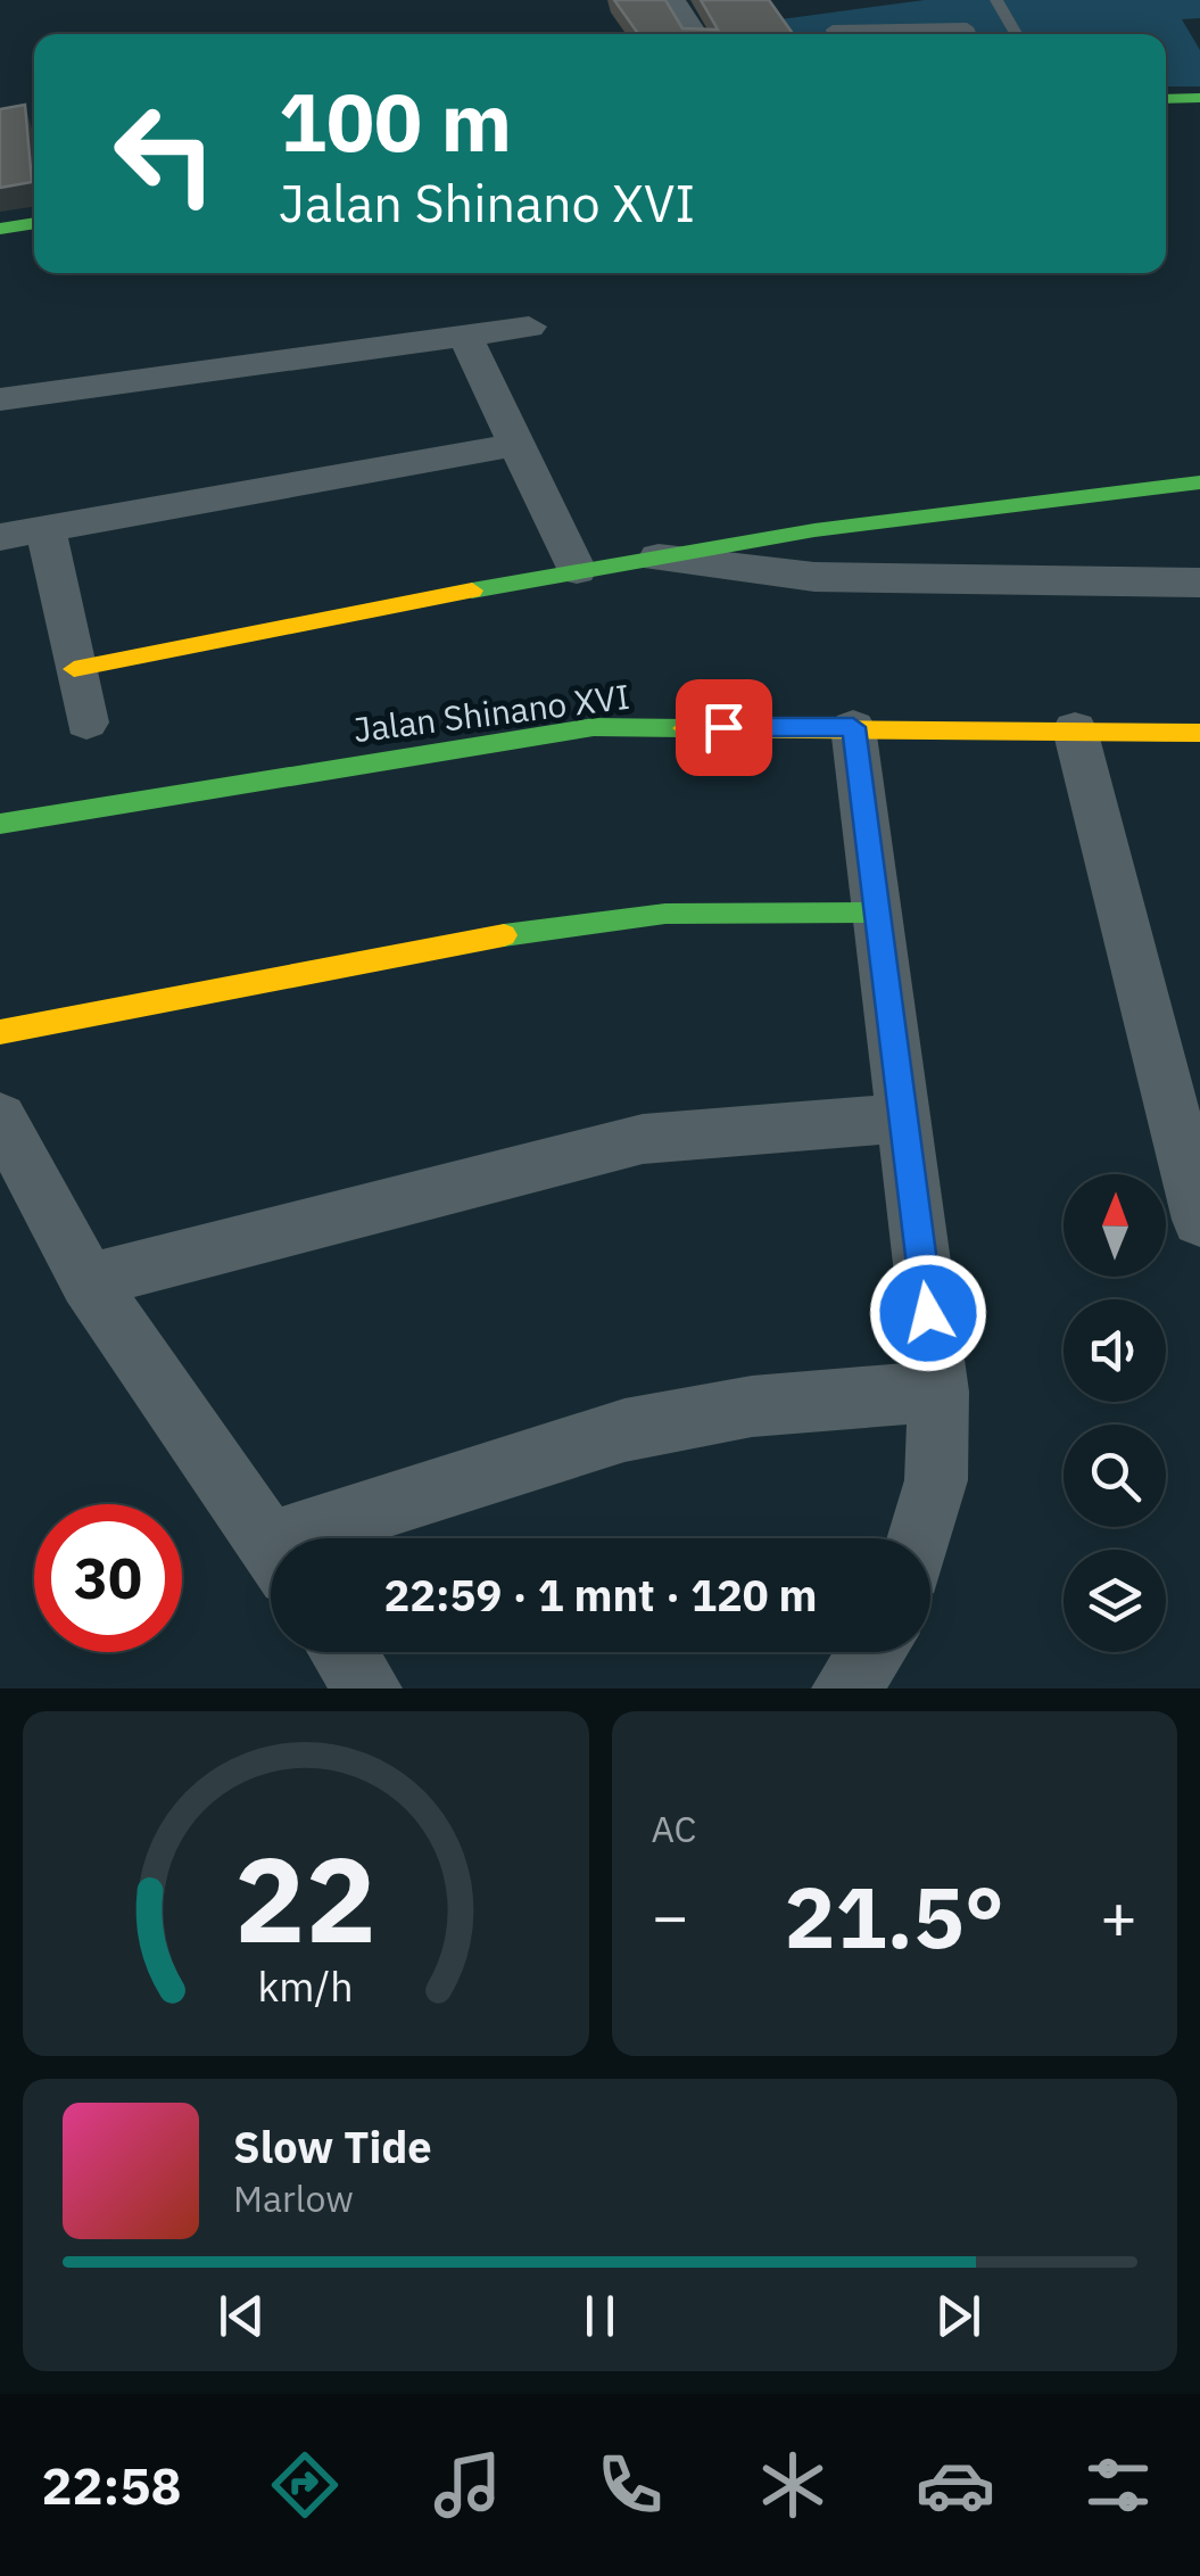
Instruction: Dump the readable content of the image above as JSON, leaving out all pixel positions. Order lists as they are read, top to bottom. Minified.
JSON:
{"streets":{"street":["Jalan Shinano XVI"]},"north":"top","page":{"turn":["100 m","Jalan Shinano XVI"],"limit":"30","trip":"22:59 · 1 mnt · 120 m","tile":"AC","heat":["−","21.5°","+"],"song":["Slow Tide","Marlow"],"tabs":"22:58","gauge":["22","km/h"]}}
